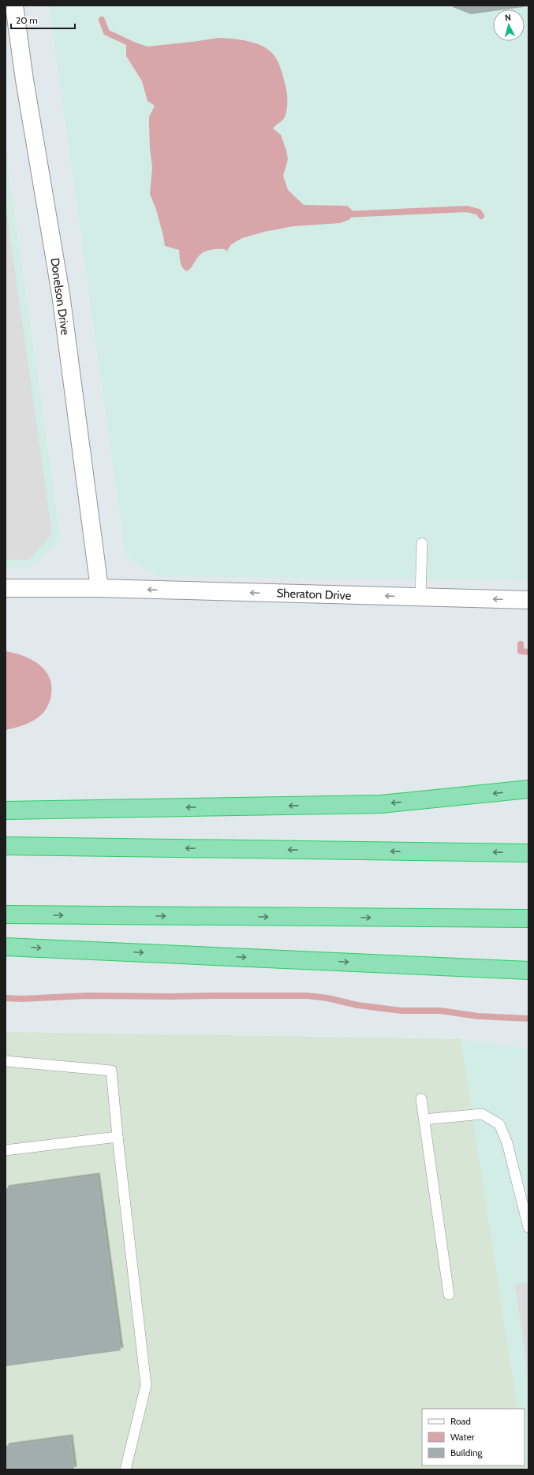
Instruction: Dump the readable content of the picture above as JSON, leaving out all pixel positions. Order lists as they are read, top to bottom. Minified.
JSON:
{"streets":{"street":["Donelson Drive","Sheraton Drive"]},"crossings":[["Donelson Drive","Sheraton Drive"]],"one_way":["Sheraton Drive"],"legend":["Road","Water","Building"],"scale_bar":"20 m","north":"top"}
